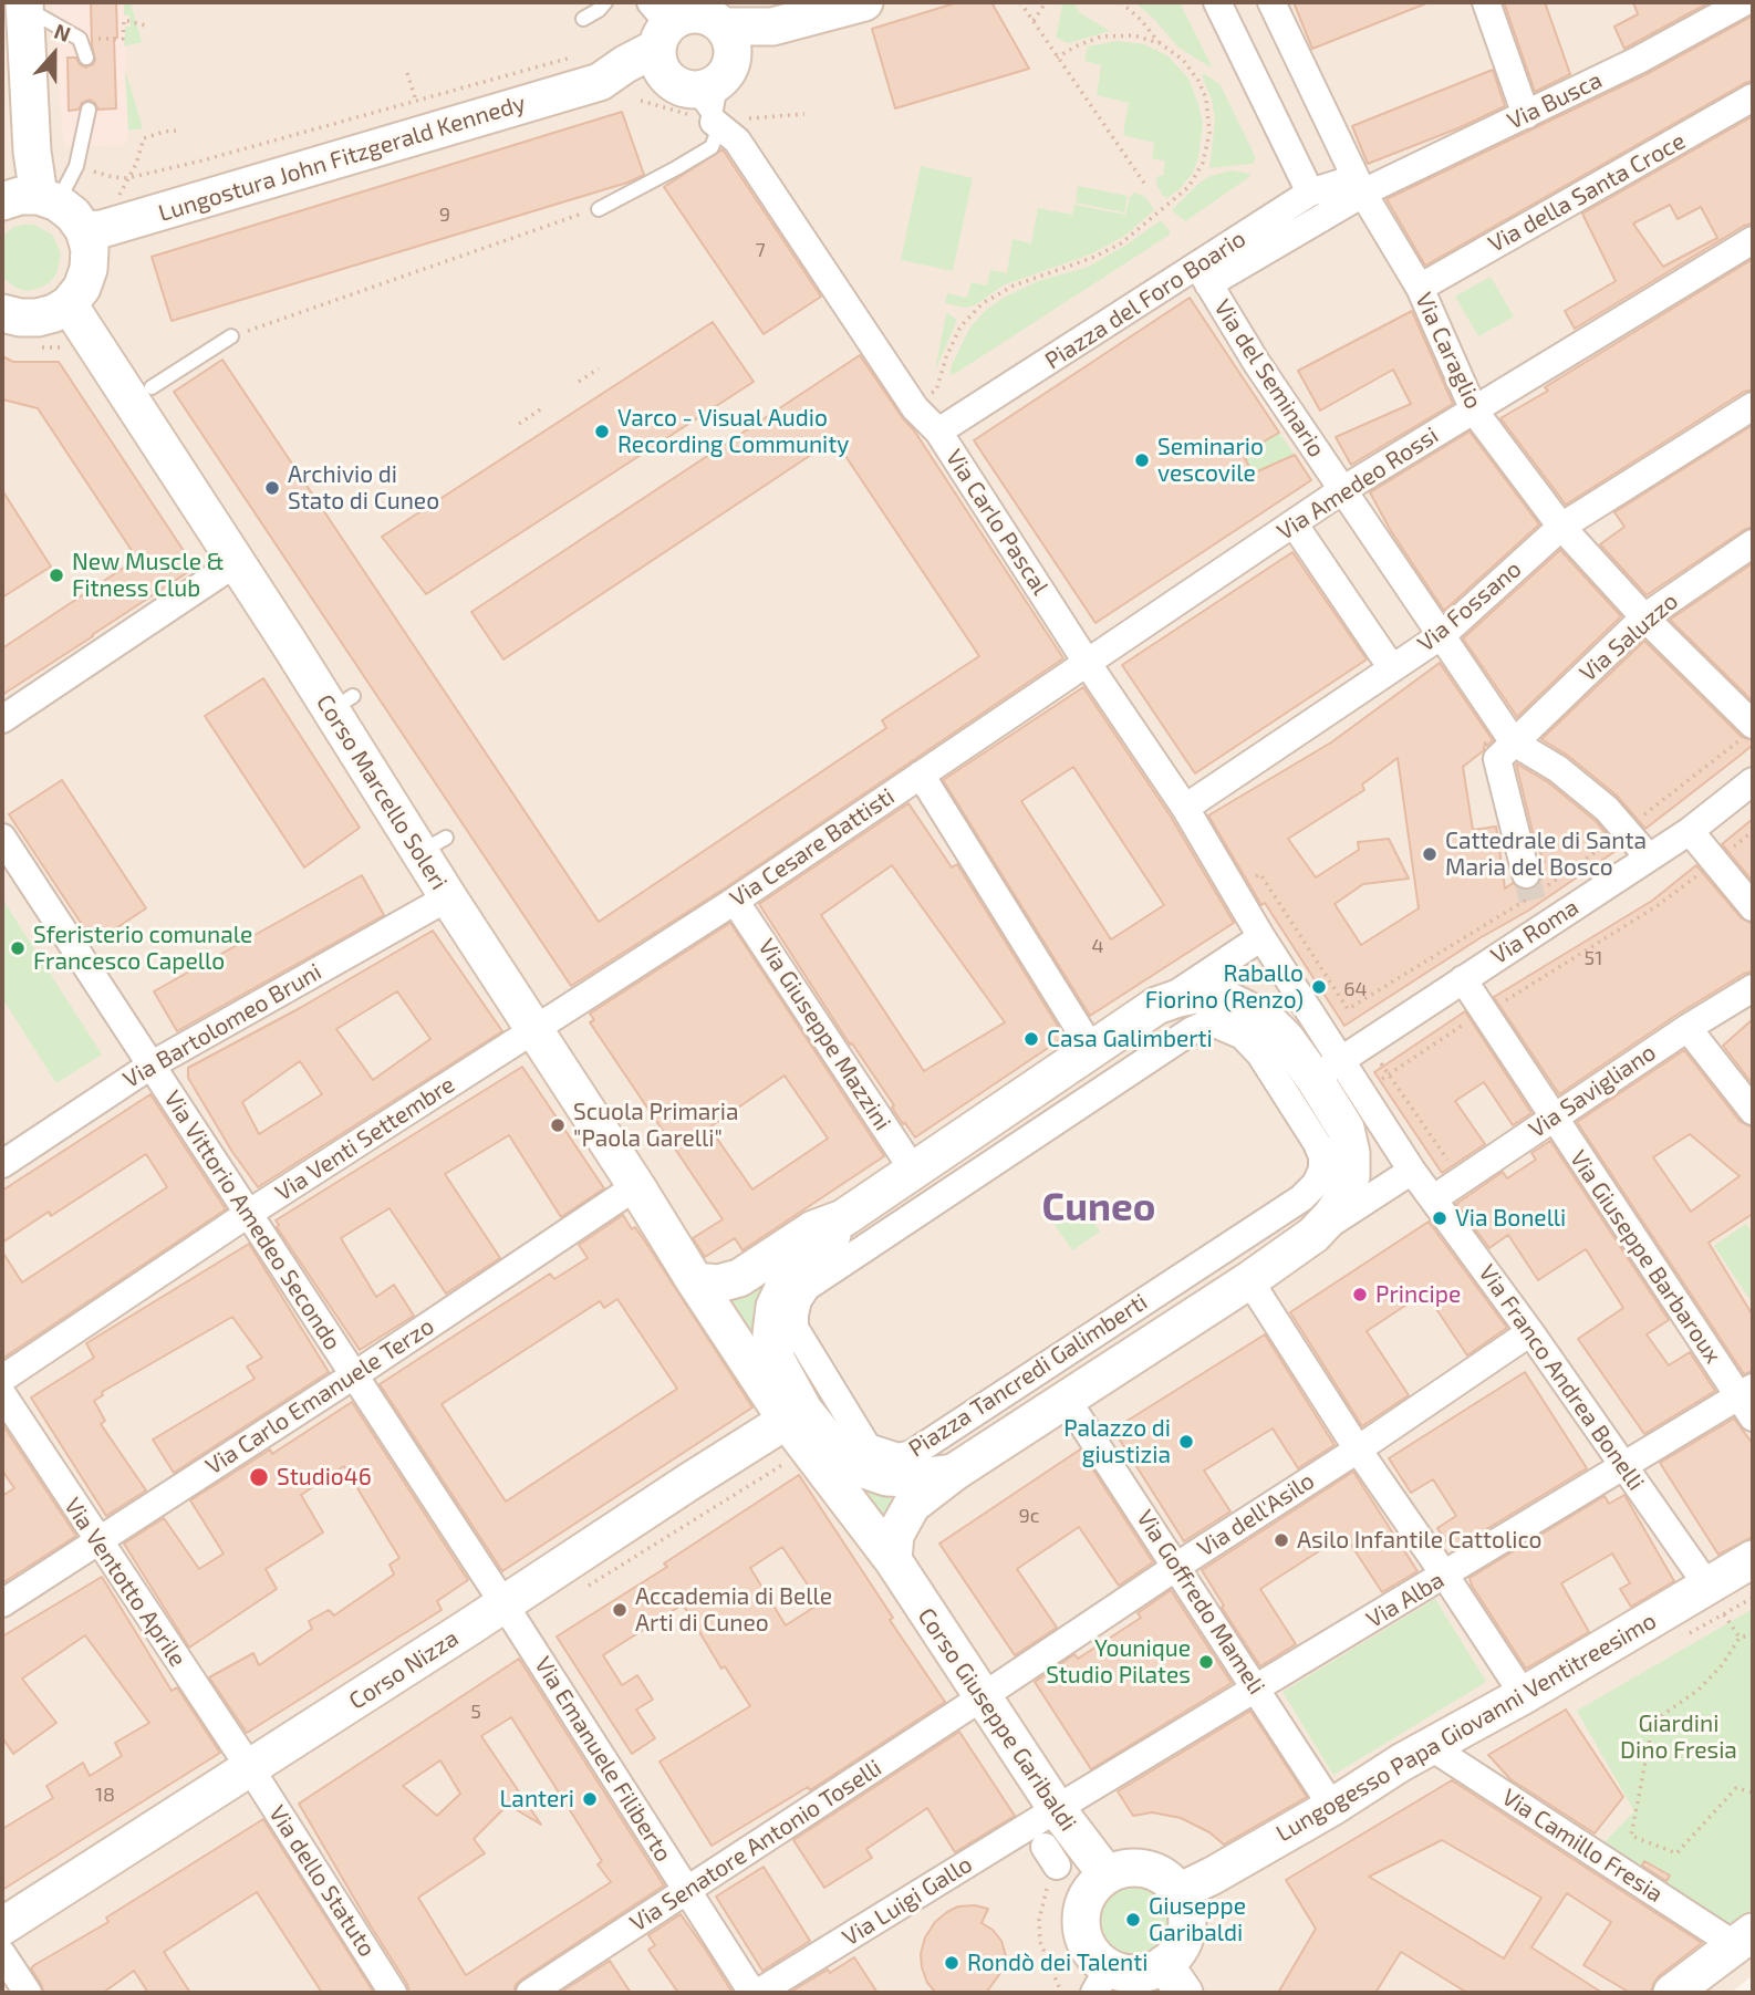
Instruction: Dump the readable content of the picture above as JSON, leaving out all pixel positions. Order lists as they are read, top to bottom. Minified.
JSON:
{"streets":{"street":["Via Busca","Lungostura John Fitzgerald Kennedy","Via della Santa Croce","Piazza del Foro Boario","Via Caraglio","Via del Seminario","Via Amedeo Rossi","Via Carlo Pascal","Via Fossano","Via Saluzzo","Corso Marcello Soleri","Via Cesare Battisti","Via Roma","Via Bartolomeo Bruni","Via Giuseppe Mazzini","Via Savigliano","Via Venti Settembre","Via Vittorio Amedeo Secondo","Via Giuseppe Barbaroux","Piazza Tancredi Galimberti","Via Franco Andrea Bonelli","Via Carlo Emanuele Terzo","Via dell'Asilo","Via Ventotto Aprile","Via Alba","Via Goffredo Mameli","Corso Nizza","Corso Giuseppe Garibaldi","Lungogesso Papa Giovanni Ventitreesimo","Via Emanuele Filiberto","Via Senatore Antonio Toselli","Via Camillo Fresia","Via dello Statuto","Via Luigi Gallo"]},"crossings":[["Via Busca","Piazza del Foro Boario"],["Via Busca","Via Caraglio"],["Via della Santa Croce","Via Caraglio"],["Piazza del Foro Boario","Via Caraglio"],["Piazza del Foro Boario","Via del Seminario"],["Piazza del Foro Boario","Via Carlo Pascal"],["Via Caraglio","Via Amedeo Rossi"],["Via Caraglio","Via Fossano"],["Via Caraglio","Via Saluzzo"],["Via del Seminario","Via Amedeo Rossi"],["Via del Seminario","Via Fossano"],["Via Amedeo Rossi","Via Carlo Pascal"],["Via Amedeo Rossi","Via Cesare Battisti"],["Via Carlo Pascal","Via Fossano"],["Via Carlo Pascal","Via Cesare Battisti"],["Via Carlo Pascal","Piazza Tancredi Galimberti"],["Corso Marcello Soleri","Via Cesare Battisti"],["Corso Marcello Soleri","Via Bartolomeo Bruni"],["Corso Marcello Soleri","Via Venti Settembre"],["Corso Marcello Soleri","Piazza Tancredi Galimberti"],["Corso Marcello Soleri","Via Carlo Emanuele Terzo"],["Via Cesare Battisti","Via Giuseppe Mazzini"],["Via Cesare Battisti","Via Venti Settembre"],["Via Roma","Via Giuseppe Barbaroux"],["Via Roma","Piazza Tancredi Galimberti"],["Via Bartolomeo Bruni","Via Vittorio Amedeo Secondo"],["Via Giuseppe Mazzini","Piazza Tancredi Galimberti"],["Via Savigliano","Via Giuseppe Barbaroux"],["Via Savigliano","Via Franco Andrea Bonelli"],["Via Venti Settembre","Via Vittorio Amedeo Secondo"],["Via Vittorio Amedeo Secondo","Via Carlo Emanuele Terzo"],["Via Vittorio Amedeo Secondo","Corso Nizza"],["Via Vittorio Amedeo Secondo","Via Emanuele Filiberto"],["Via Giuseppe Barbaroux","Via Alba"],["Piazza Tancredi Galimberti","Via Franco Andrea Bonelli"],["Piazza Tancredi Galimberti","Via Goffredo Mameli"],["Piazza Tancredi Galimberti","Corso Nizza"],["Piazza Tancredi Galimberti","Corso Giuseppe Garibaldi"],["Via Franco Andrea Bonelli","Via dell'Asilo"],["Via Franco Andrea Bonelli","Via Alba"],["Via Franco Andrea Bonelli","Lungogesso Papa Giovanni Ventitreesimo"],["Via Carlo Emanuele Terzo","Via Ventotto Aprile"],["Via dell'Asilo","Via Goffredo Mameli"],["Via dell'Asilo","Corso Giuseppe Garibaldi"],["Via dell'Asilo","Via Senatore Antonio Toselli"],["Via Ventotto Aprile","Corso Nizza"],["Via Ventotto Aprile","Via dello Statuto"],["Via Alba","Via Goffredo Mameli"],["Via Alba","Corso Giuseppe Garibaldi"],["Via Alba","Via Luigi Gallo"],["Via Goffredo Mameli","Lungogesso Papa Giovanni Ventitreesimo"],["Corso Nizza","Via Emanuele Filiberto"],["Corso Nizza","Via dello Statuto"],["Corso Giuseppe Garibaldi","Lungogesso Papa Giovanni Ventitreesimo"],["Corso Giuseppe Garibaldi","Via Senatore Antonio Toselli"],["Corso Giuseppe Garibaldi","Via Luigi Gallo"],["Lungogesso Papa Giovanni Ventitreesimo","Via Camillo Fresia"],["Via Emanuele Filiberto","Via Senatore Antonio Toselli"],["Via Emanuele Filiberto","Via Luigi Gallo"]],"districts":["Cuneo"],"parks":["Giardini Dino Fresia"],"places":["Varco - Visual Audio Recording Community","Seminario vescovile","Archivio di Stato di Cuneo","New Muscle & Fitness Club","Cattedrale di Santa Maria del Bosco","Sferisterio comunale Francesco Capello","Raballo Fiorino (Renzo)","Casa Galimberti","Scuola Primaria \"Paola Garelli\"","Via Bonelli","Principe","Palazzo di giustizia","Studio46","Asilo Infantile Cattolico","Accademia di Belle Arti di Cuneo","Younique Studio Pilates","Lanteri","Giuseppe Garibaldi","Rondò dei Talenti"],"house_numbers":["9","7","4","51","64","9c","5","18"],"north":"top"}
